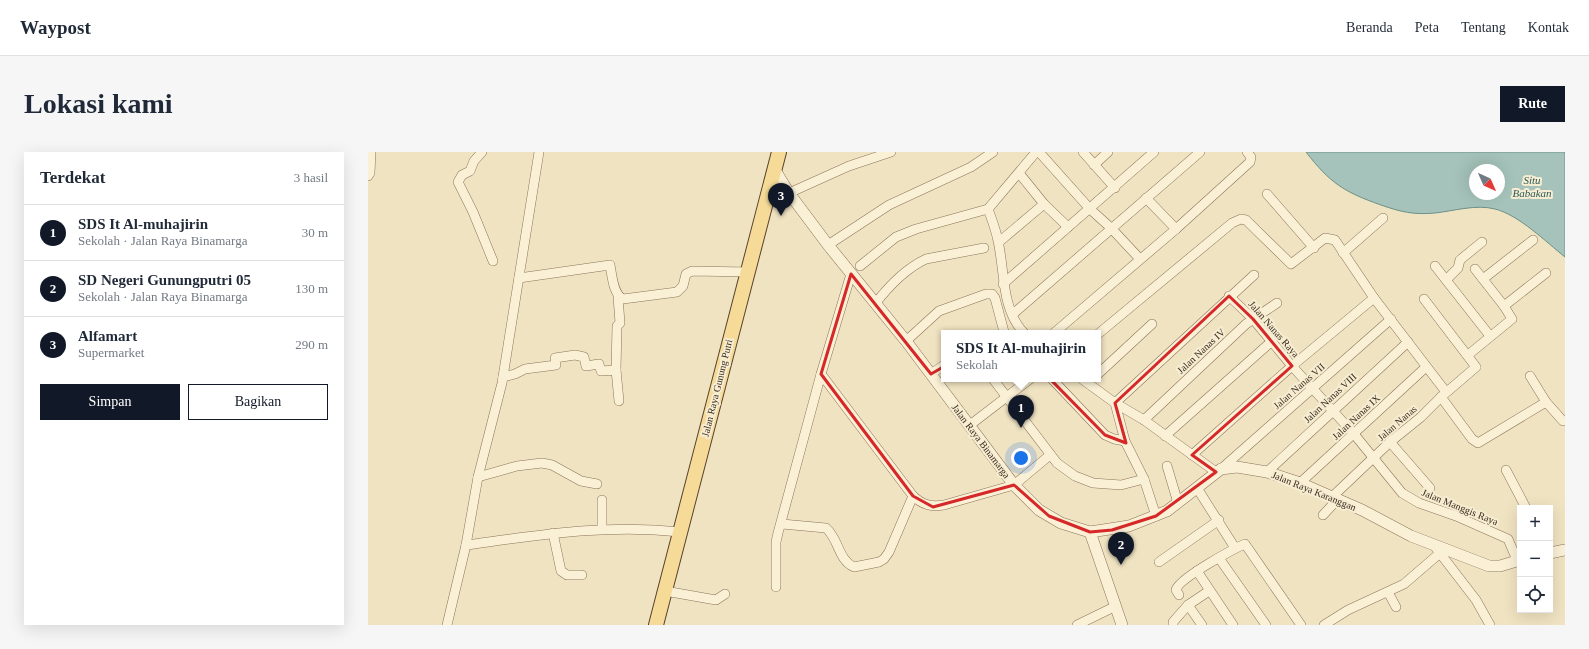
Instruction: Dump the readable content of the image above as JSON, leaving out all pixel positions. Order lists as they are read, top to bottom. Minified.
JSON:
{"streets":{"main road":["Jalan Raya Gunung Putri"],"street":["Jalan Nanas Raya","Jalan Nanas IV","Jalan Nanas VII","Jalan Nanas VIII","Jalan Nanas IX","Jalan Nanas","Jalan Raya Binamarga","Jalan Raya Karanggan","Jalan Manggis Raya"]},"crossings":[["Jalan Nanas Raya","Jalan Nanas IV"],["Jalan Nanas Raya","Jalan Nanas VII"],["Jalan Nanas Raya","Jalan Nanas VIII"],["Jalan Nanas Raya","Jalan Nanas IX"],["Jalan Nanas Raya","Jalan Nanas"],["Jalan Nanas Raya","Jalan Manggis Raya"],["Jalan Nanas VII","Jalan Raya Karanggan"],["Jalan Raya Gunung Putri","Jalan Raya Binamarga"],["Jalan Nanas VIII","Jalan Raya Karanggan"],["Jalan Nanas IX","Jalan Raya Karanggan"],["Jalan Nanas","Jalan Raya Karanggan"],["Jalan Nanas","Jalan Manggis Raya"]],"water":["Situ Babakan"],"north":"bottom right","page":{"header":"Waypost","nav":["Beranda","Peta","Tentang","Kontak"],"buttons":["Rute",["Simpan","Bagikan"]],"title":"Lokasi kami","heading":["Terdekat","3 hasil"],"pins":["3","1","2"],"list":[{"mark":"1","name":"SDS It Al-muhajirin","note":"Sekolah · Jalan Raya Binamarga","value":"30 m"},{"mark":"2","name":"SD Negeri Gunungputri 05","note":"Sekolah · Jalan Raya Binamarga","value":"130 m"},{"mark":"3","name":"Alfamart","note":"Supermarket","value":"290 m"}],"popup":["SDS It Al-muhajirin","Sekolah"],"map_buttons":["+","−"]}}
